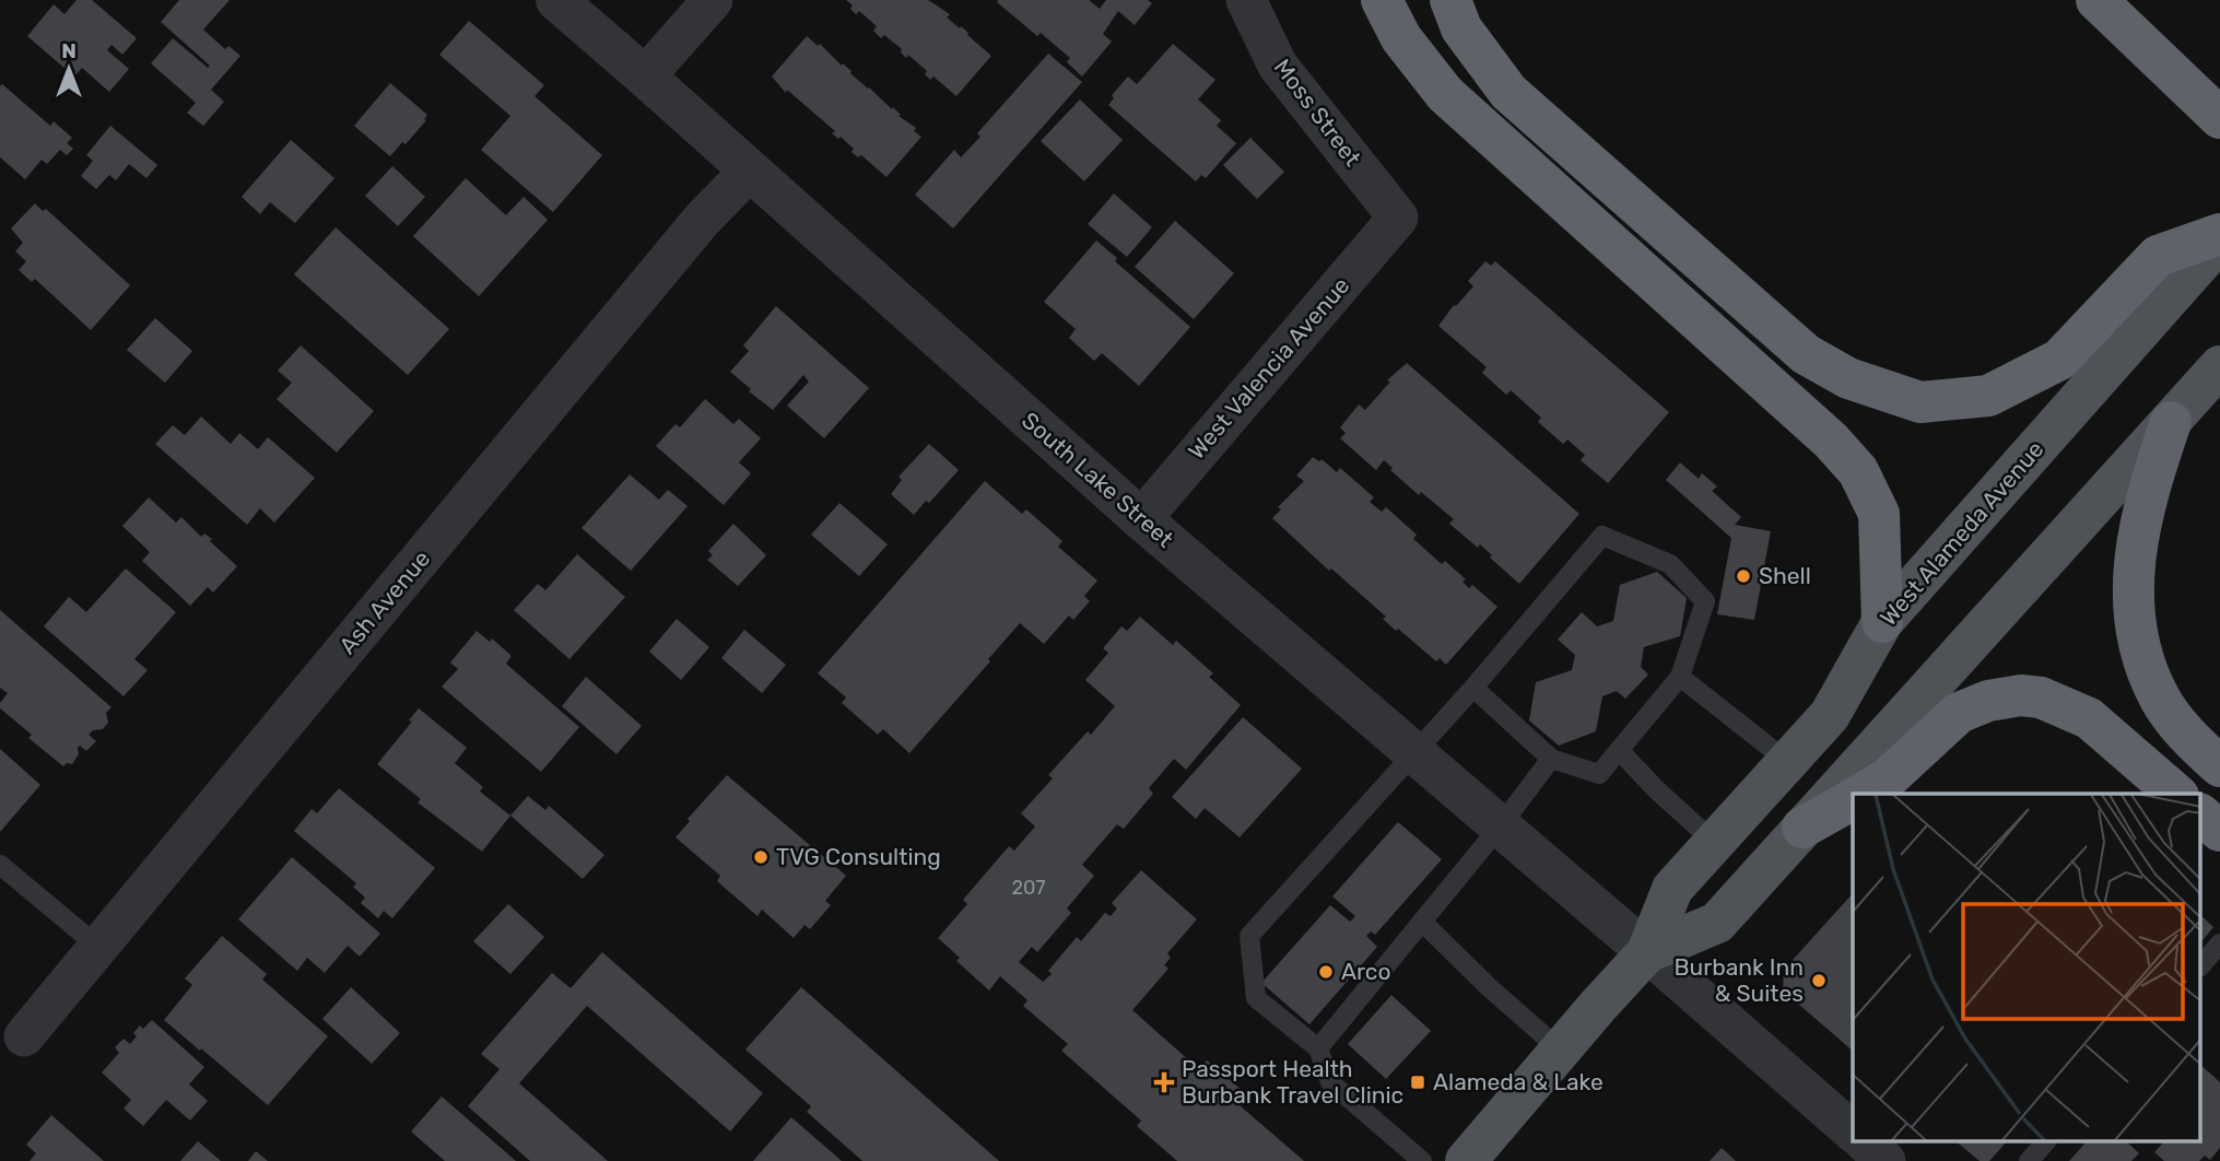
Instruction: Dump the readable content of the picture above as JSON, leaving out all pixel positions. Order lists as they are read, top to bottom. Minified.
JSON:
{"streets":{"main road":["West Alameda Avenue"],"street":["Moss Street","West Valencia Avenue","South Lake Street","Ash Avenue"]},"crossings":[["Moss Street","West Valencia Avenue"],["West Valencia Avenue","South Lake Street"],["South Lake Street","West Alameda Avenue"],["South Lake Street","Ash Avenue"]],"places":{"other":["Shell","TVG Consulting","Arco","Burbank Inn & Suites"],"health":["Passport Health Burbank Travel Clinic"],"transit":["Alameda & Lake"]},"house_numbers":["207"],"north":"top"}
